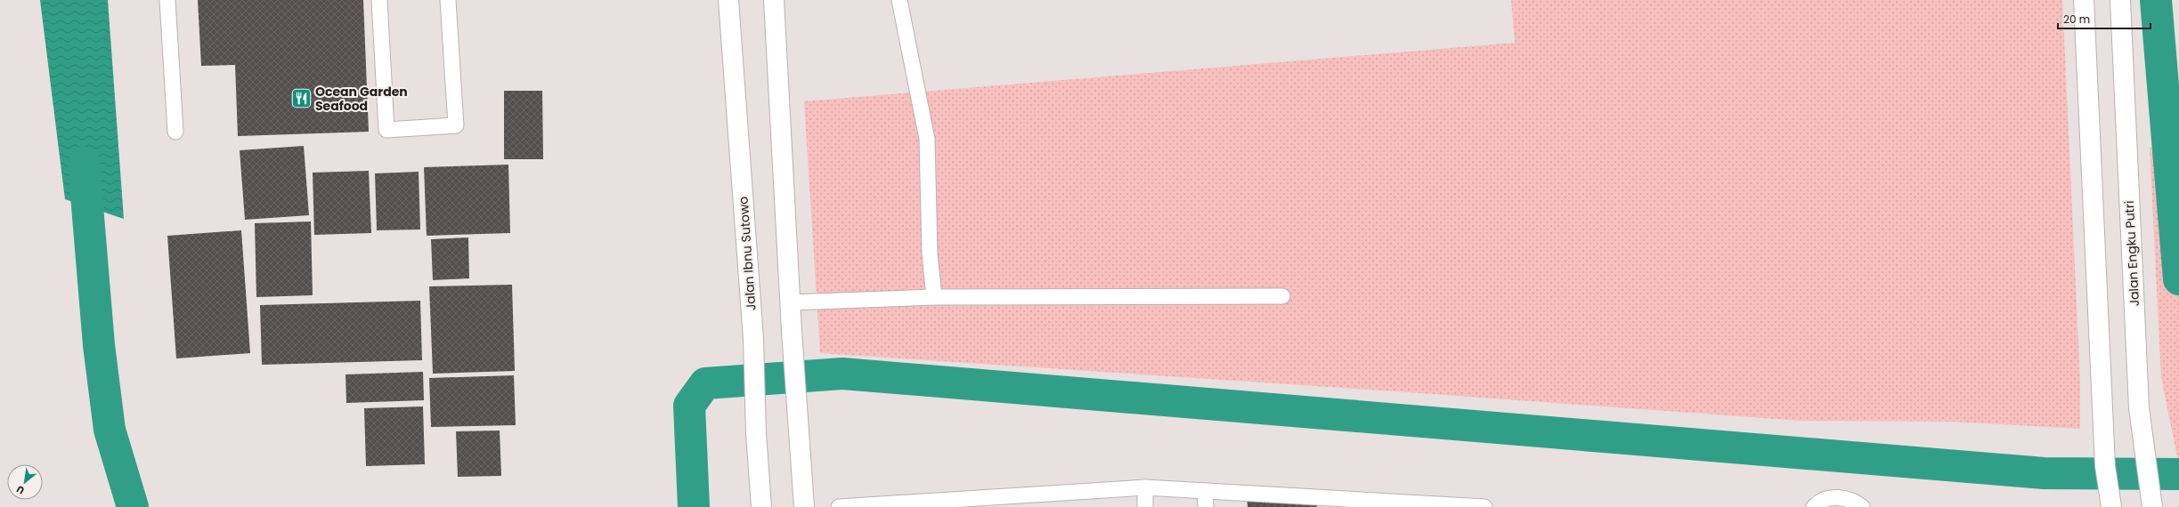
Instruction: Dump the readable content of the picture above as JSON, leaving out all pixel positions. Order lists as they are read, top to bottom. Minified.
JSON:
{"streets":{"main road":["Jalan Ibnu Sutowo","Jalan Engku Putri"]},"places":{"restaurant":["Ocean Garden Seafood"]},"scale_bar":"20 m","north":"bottom left"}
